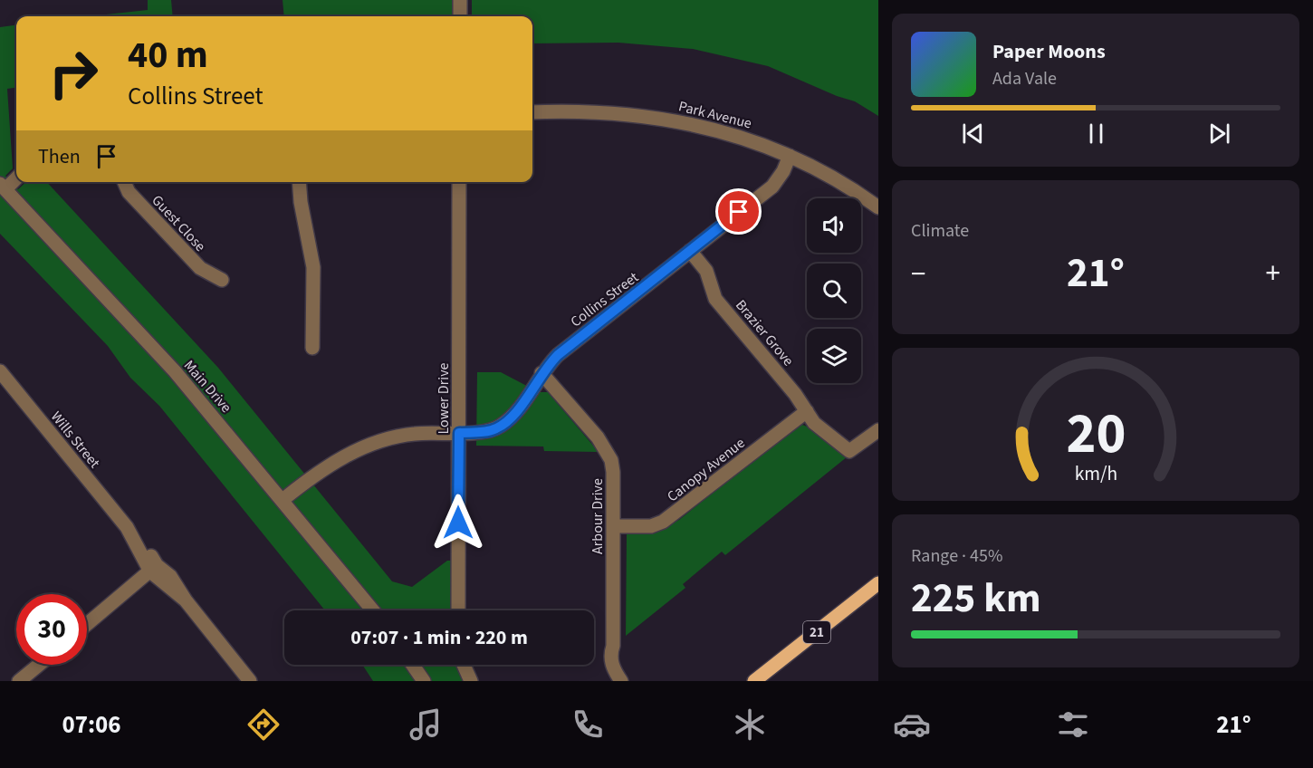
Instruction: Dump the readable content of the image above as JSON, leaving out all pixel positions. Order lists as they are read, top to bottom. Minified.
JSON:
{"streets":{"main road":["21"],"street":["Park Avenue","Guest Close","Collins Street","Brazier Grove","Main Drive","Lower Drive","Wills Street","Canopy Avenue","Arbour Drive"]},"crossings":[["Park Avenue","Collins Street"],["Collins Street","Brazier Grove"],["Collins Street","Main Drive"],["Collins Street","Lower Drive"],["Collins Street","Arbour Drive"],["Brazier Grove","Canopy Avenue"],["Canopy Avenue","Arbour Drive"]],"page":{"turn":["40 m","Collins Street"],"song":["Paper Moons","Ada Vale"],"then":"Then","tile":["Climate",["Range · 45%","225 km"]],"heat":["−","21°","+"],"limit":"30","trip":"07:07 · 1 min · 220 m","tabs":["07:06","21°"],"gauge":["20","km/h"]}}
